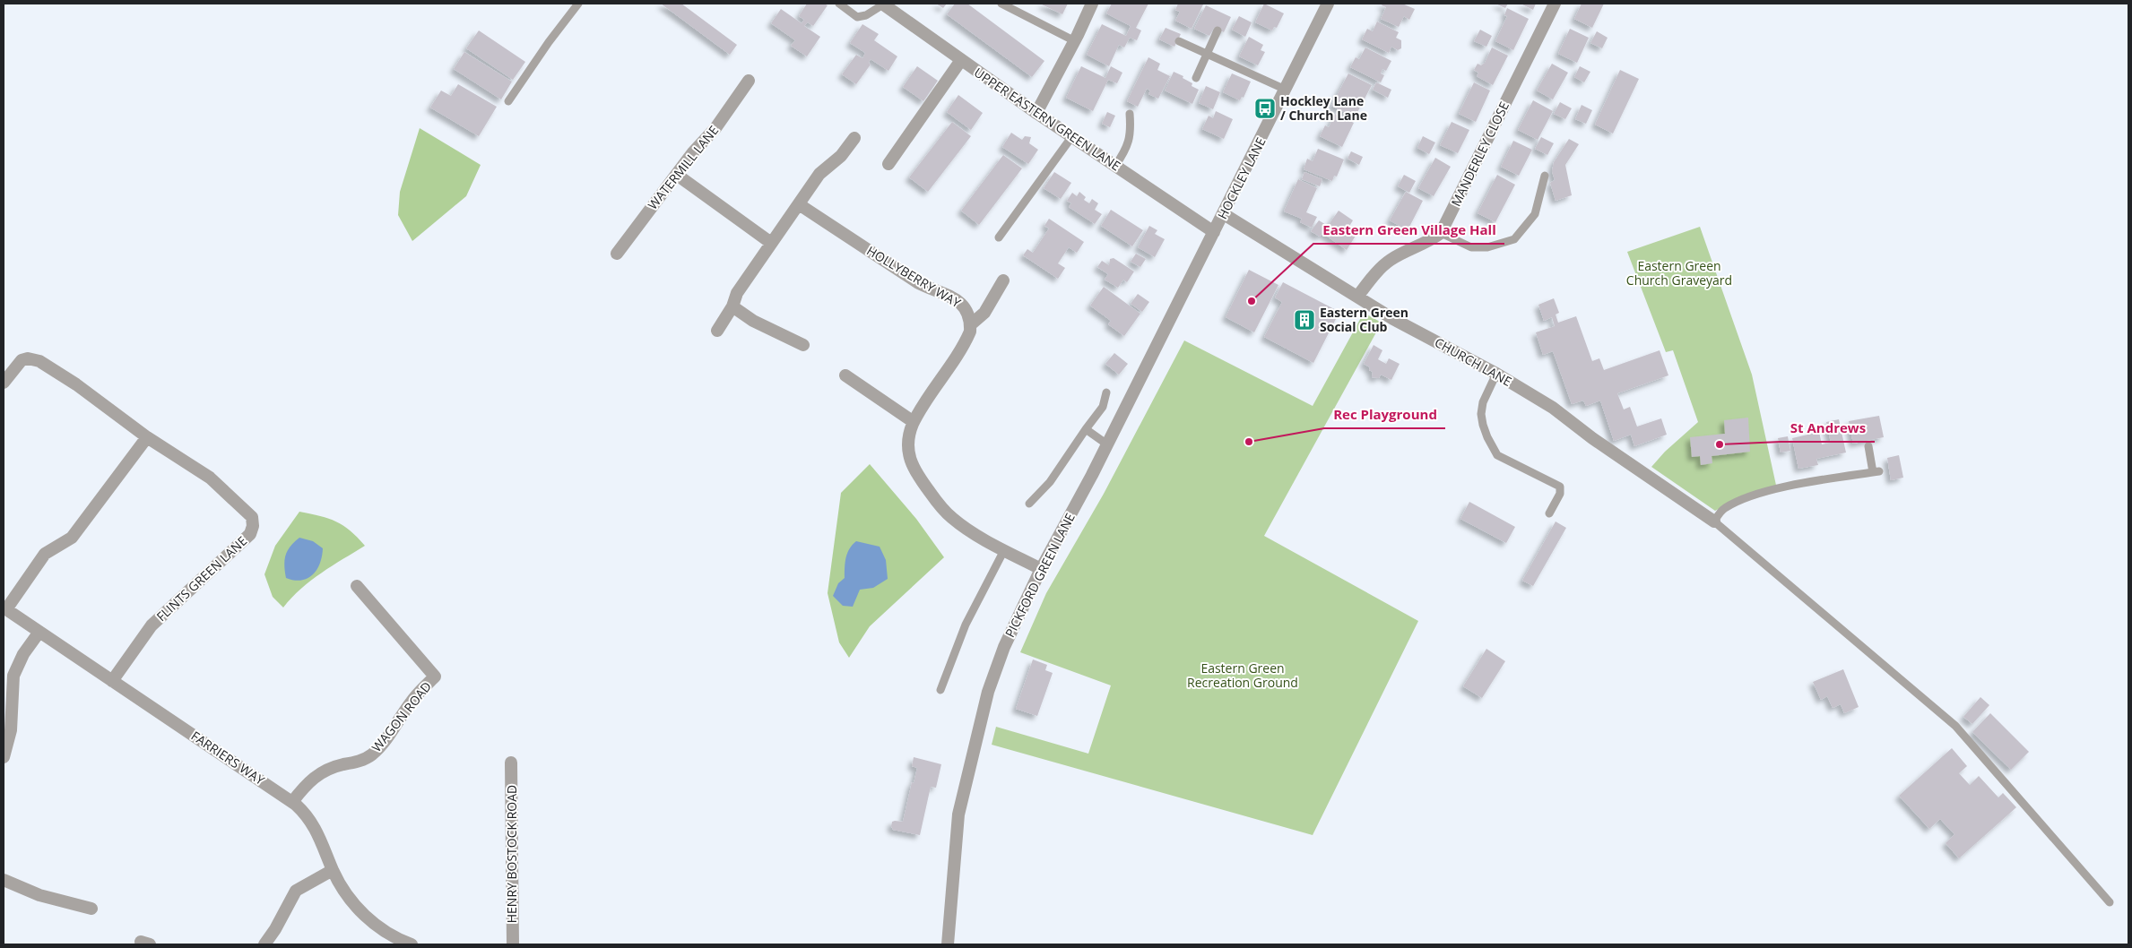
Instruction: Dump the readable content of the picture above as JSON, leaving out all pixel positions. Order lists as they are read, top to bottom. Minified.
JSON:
{"streets":{"street":["UPPER EASTERN GREEN LANE","MANDERLEY CLOSE","WATERMILL LANE","HOCKLEY LANE","HOLLYBERRY WAY","CHURCH LANE","PICKFORD GREEN LANE","FLINTS GREEN LANE","WAGON ROAD","FARRIERS WAY","HENRY BOSTOCK ROAD"]},"crossings":[["UPPER EASTERN GREEN LANE","HOCKLEY LANE"],["UPPER EASTERN GREEN LANE","PICKFORD GREEN LANE"],["HOCKLEY LANE","CHURCH LANE"],["HOCKLEY LANE","PICKFORD GREEN LANE"],["FLINTS GREEN LANE","FARRIERS WAY"],["WAGON ROAD","FARRIERS WAY"]],"parks":["Eastern Green Church Graveyard","Eastern Green Recreation Ground"],"places":{"bus stop":["Hockley Lane / Church Lane"],"other":["Eastern Green Village Hall","Rec Playground","St Andrews"],"building":["Eastern Green Social Club"]}}
